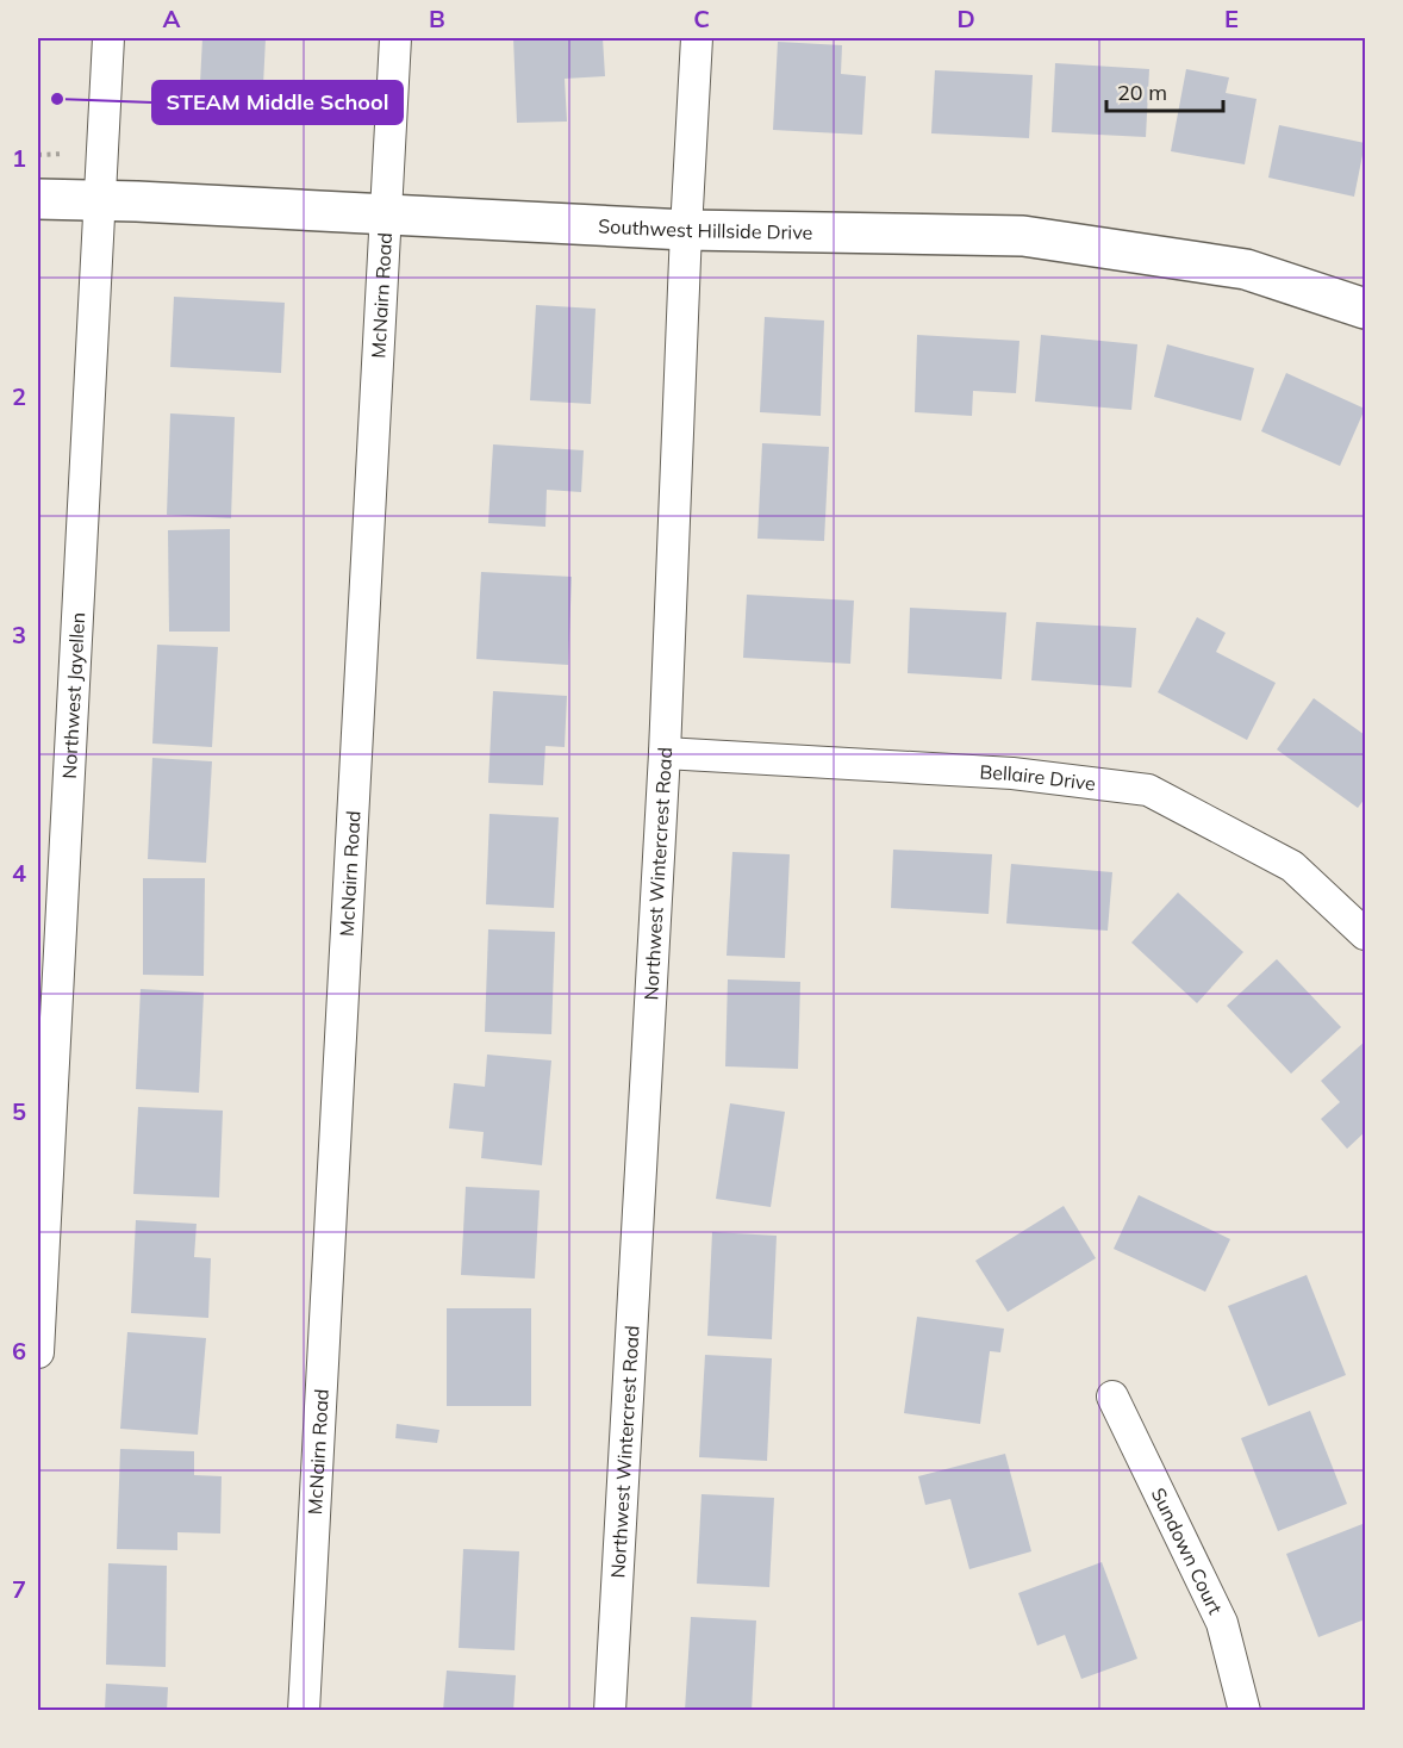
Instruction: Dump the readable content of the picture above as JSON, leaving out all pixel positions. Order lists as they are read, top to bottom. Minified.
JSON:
{"streets":{"street":["Southwest Hillside Drive","McNairn Road","Northwest Jayellen","Bellaire Drive","Northwest Wintercrest Road","Sundown Court"]},"crossings":[["Southwest Hillside Drive","McNairn Road"],["Southwest Hillside Drive","Northwest Jayellen"],["Southwest Hillside Drive","Northwest Wintercrest Road"],["Bellaire Drive","Northwest Wintercrest Road"]],"places":["STEAM Middle School"],"scale_bar":"20 m","grid":{"columns":["A","B","C","D","E"],"rows":["1","2","3","4","5","6","7"]}}
